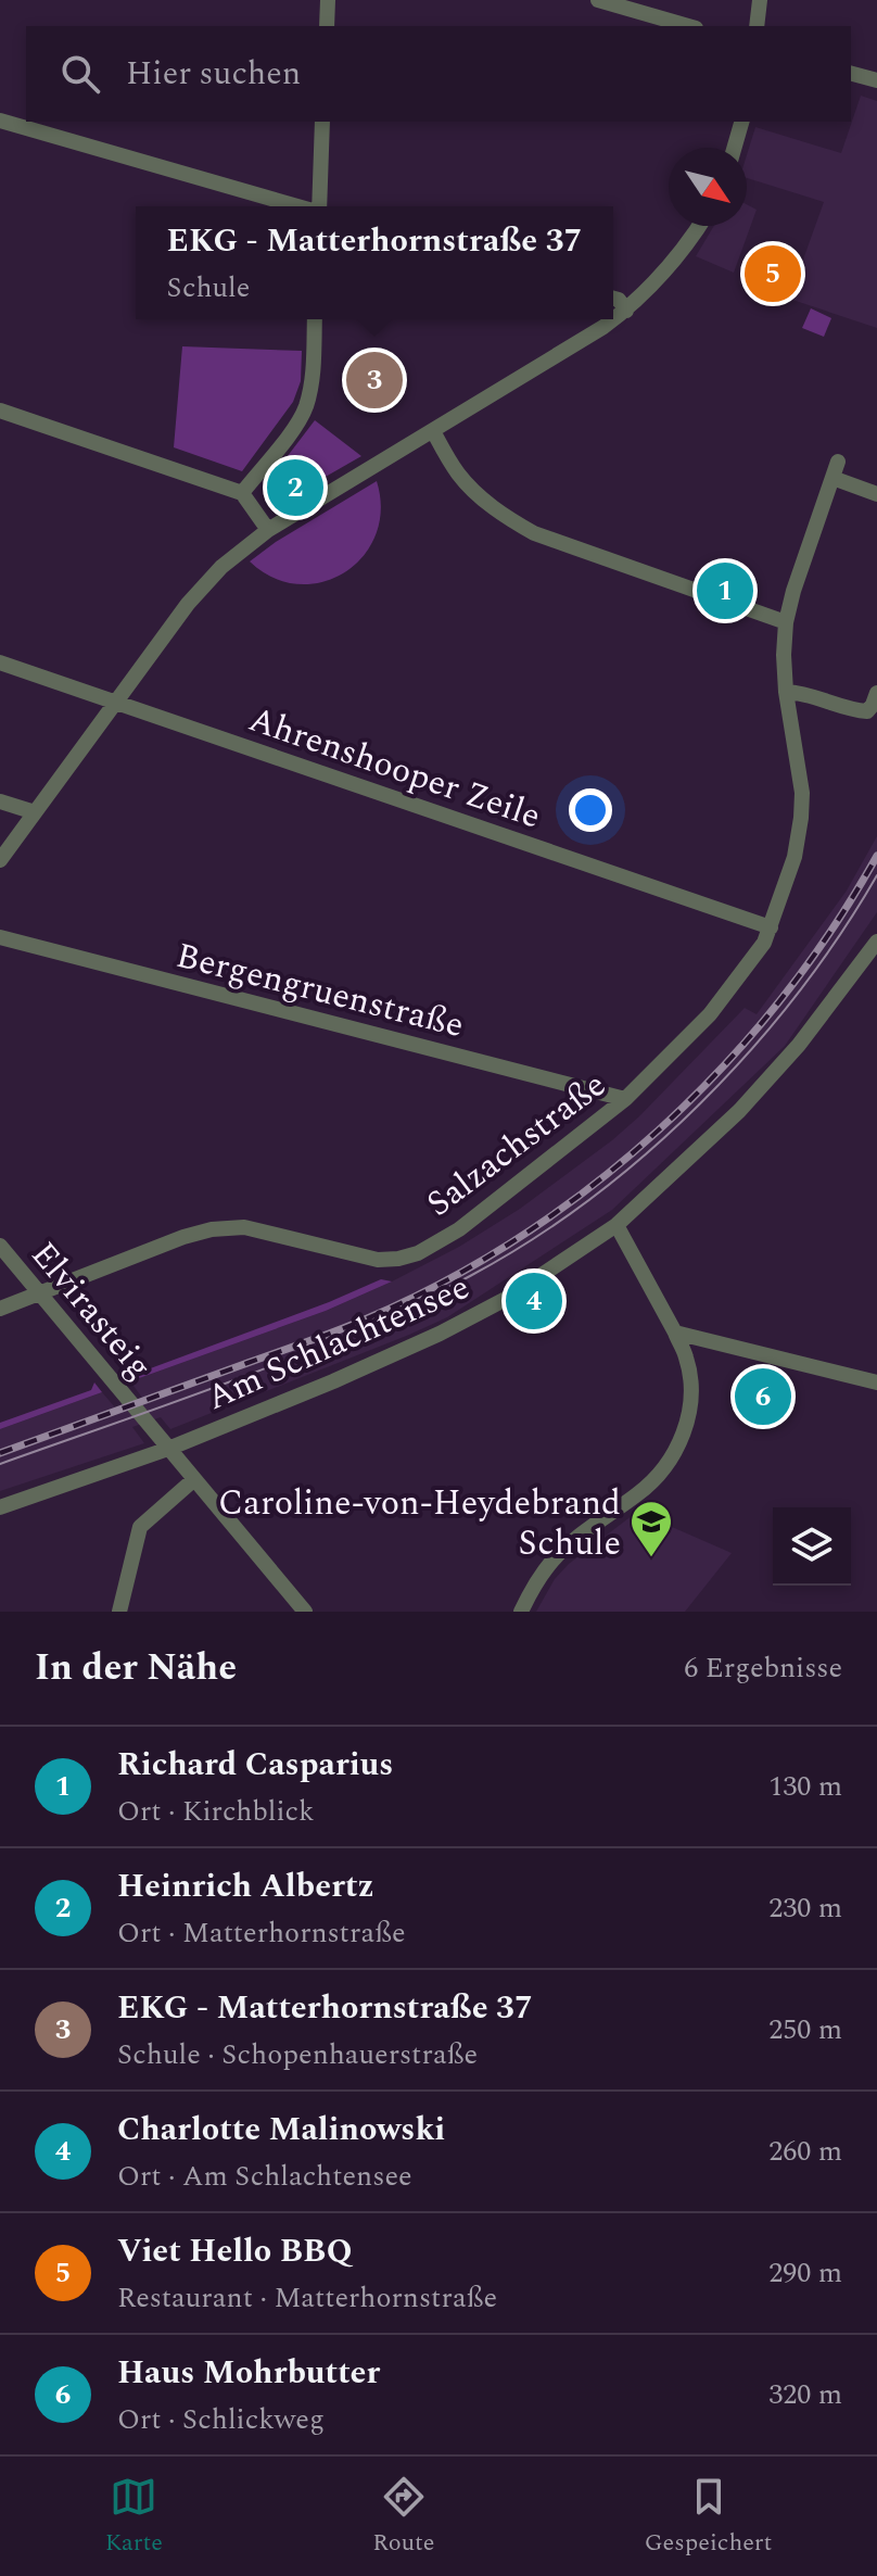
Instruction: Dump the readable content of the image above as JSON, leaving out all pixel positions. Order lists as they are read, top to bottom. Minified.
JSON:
{"streets":{"street":["Ahrenshooper Zeile","Bergengruenstraße","Salzachstraße","Elvirasteig","Am Schlachtensee"]},"crossings":[["Ahrenshooper Zeile","Salzachstraße"],["Bergengruenstraße","Salzachstraße"],["Salzachstraße","Elvirasteig"],["Elvirasteig","Am Schlachtensee"]],"places":{"school or university":["Caroline-von-Heydebrand Schule"]},"north":"bottom right","page":{"search":"Hier suchen","popup":["EKG - Matterhornstraße 37","Schule"],"pins":["5","3","2","1","4","6"],"heading":["In der Nähe","6 Ergebnisse"],"list":[{"mark":"1","name":"Richard Casparius","note":"Ort · Kirchblick","value":"130 m"},{"mark":"2","name":"Heinrich Albertz","note":"Ort · Matterhornstraße","value":"230 m"},{"mark":"3","name":"EKG - Matterhornstraße 37","note":"Schule · Schopenhauerstraße","value":"250 m"},{"mark":"4","name":"Charlotte Malinowski","note":"Ort · Am Schlachtensee","value":"260 m"},{"mark":"5","name":"Viet Hello BBQ","note":"Restaurant · Matterhornstraße","value":"290 m"},{"mark":"6","name":"Haus Mohrbutter","note":"Ort · Schlickweg","value":"320 m"}],"nav":["Karte","Route","Gespeichert"]}}
